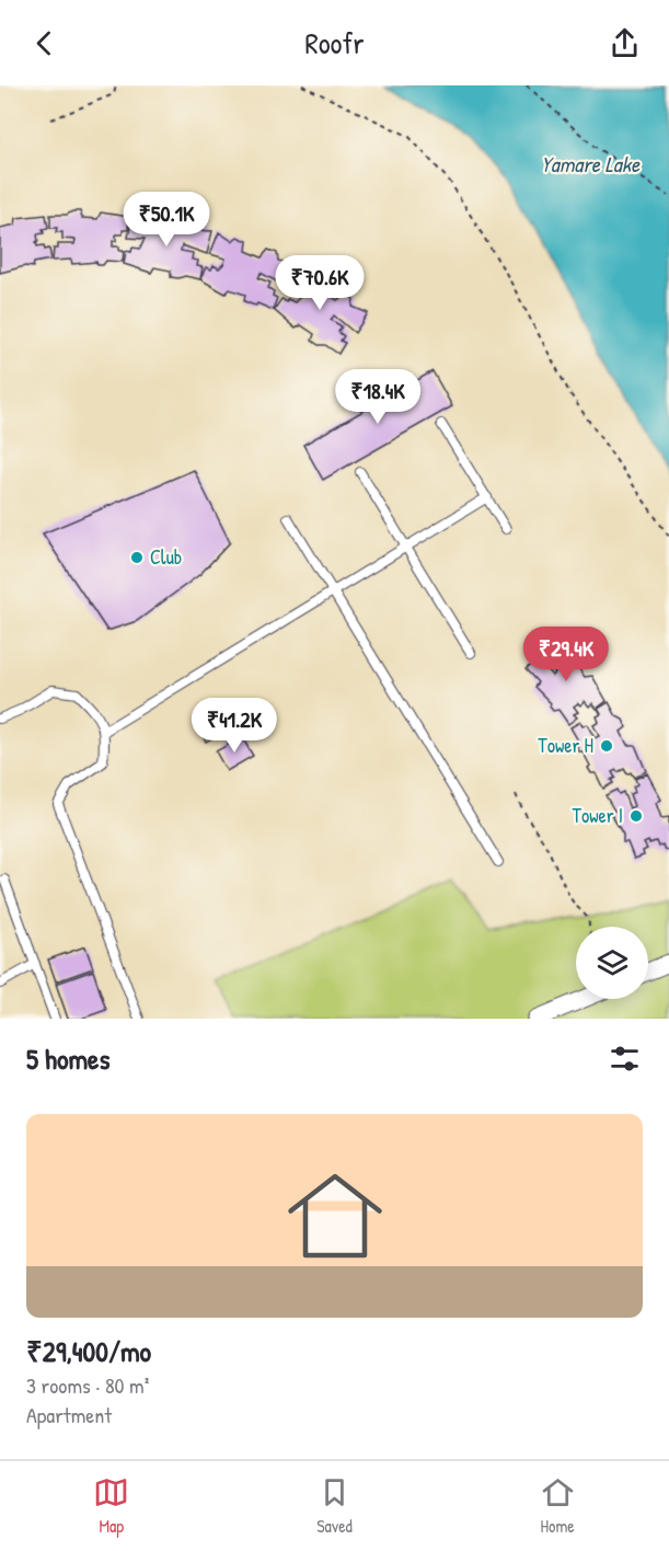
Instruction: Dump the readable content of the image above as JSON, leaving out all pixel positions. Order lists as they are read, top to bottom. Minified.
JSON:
{"water":["Yamare Lake"],"places":["Club","Tower H","Tower I"],"page":{"header":"Roofr","price":["₹50.1K","₹70.6K","₹18.4K","₹29.4K","₹41.2K"],"heading":"5 homes","list":[{"name":"₹29,400/mo","note":"3 rooms · 80 m² · Apartment"}],"tabs":["Map","Saved","Home"]}}
